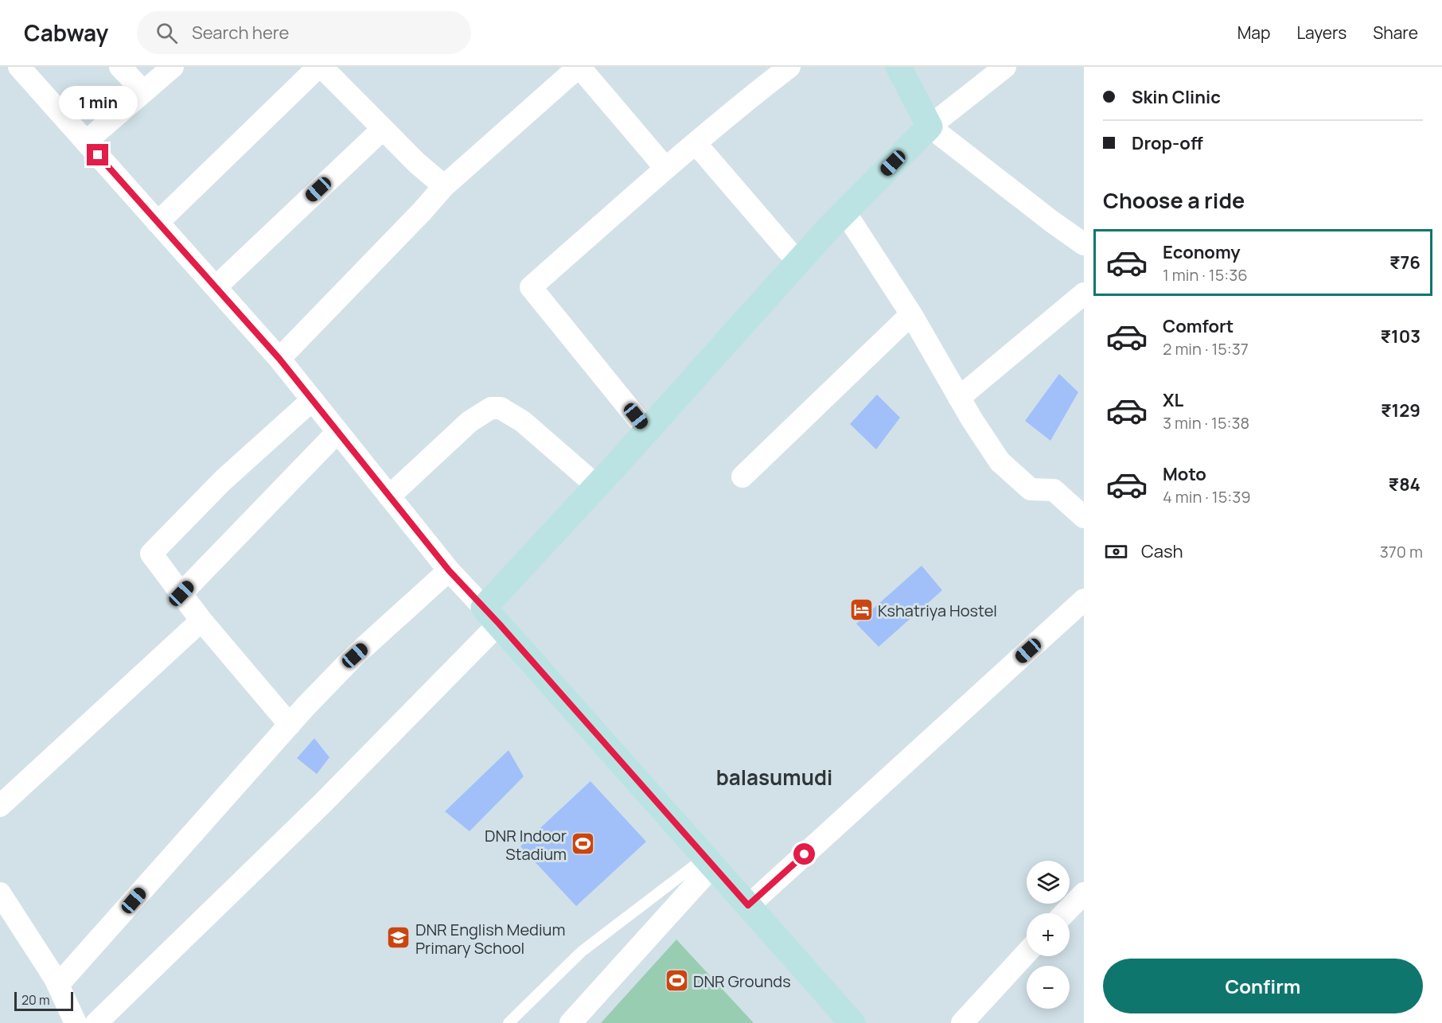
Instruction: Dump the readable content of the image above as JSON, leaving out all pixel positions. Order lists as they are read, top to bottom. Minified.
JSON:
{"districts":["balasumudi"],"places":{"hotel":["Kshatriya Hostel"],"sports":["DNR Indoor Stadium","DNR Grounds"],"school or university":["DNR English Medium Primary School"]},"scale_bar":"20 m","page":{"header":"Cabway","search":"Search here","nav":["Map","Layers","Share"],"banner":["Skin Clinic","Drop-off"],"bubble":"1 min","heading":"Choose a ride","list":[{"name":"Economy","note":"1 min · 15:36","value":"₹76"},{"name":"Comfort","note":"2 min · 15:37","value":"₹103"},{"name":"XL","note":"3 min · 15:38","value":"₹129"},{"name":"Moto","note":"4 min · 15:39","value":"₹84"}],"pay":["Cash","370 m"],"map_buttons":["+","−"],"buttons":"Confirm","scale":"20 m"}}
